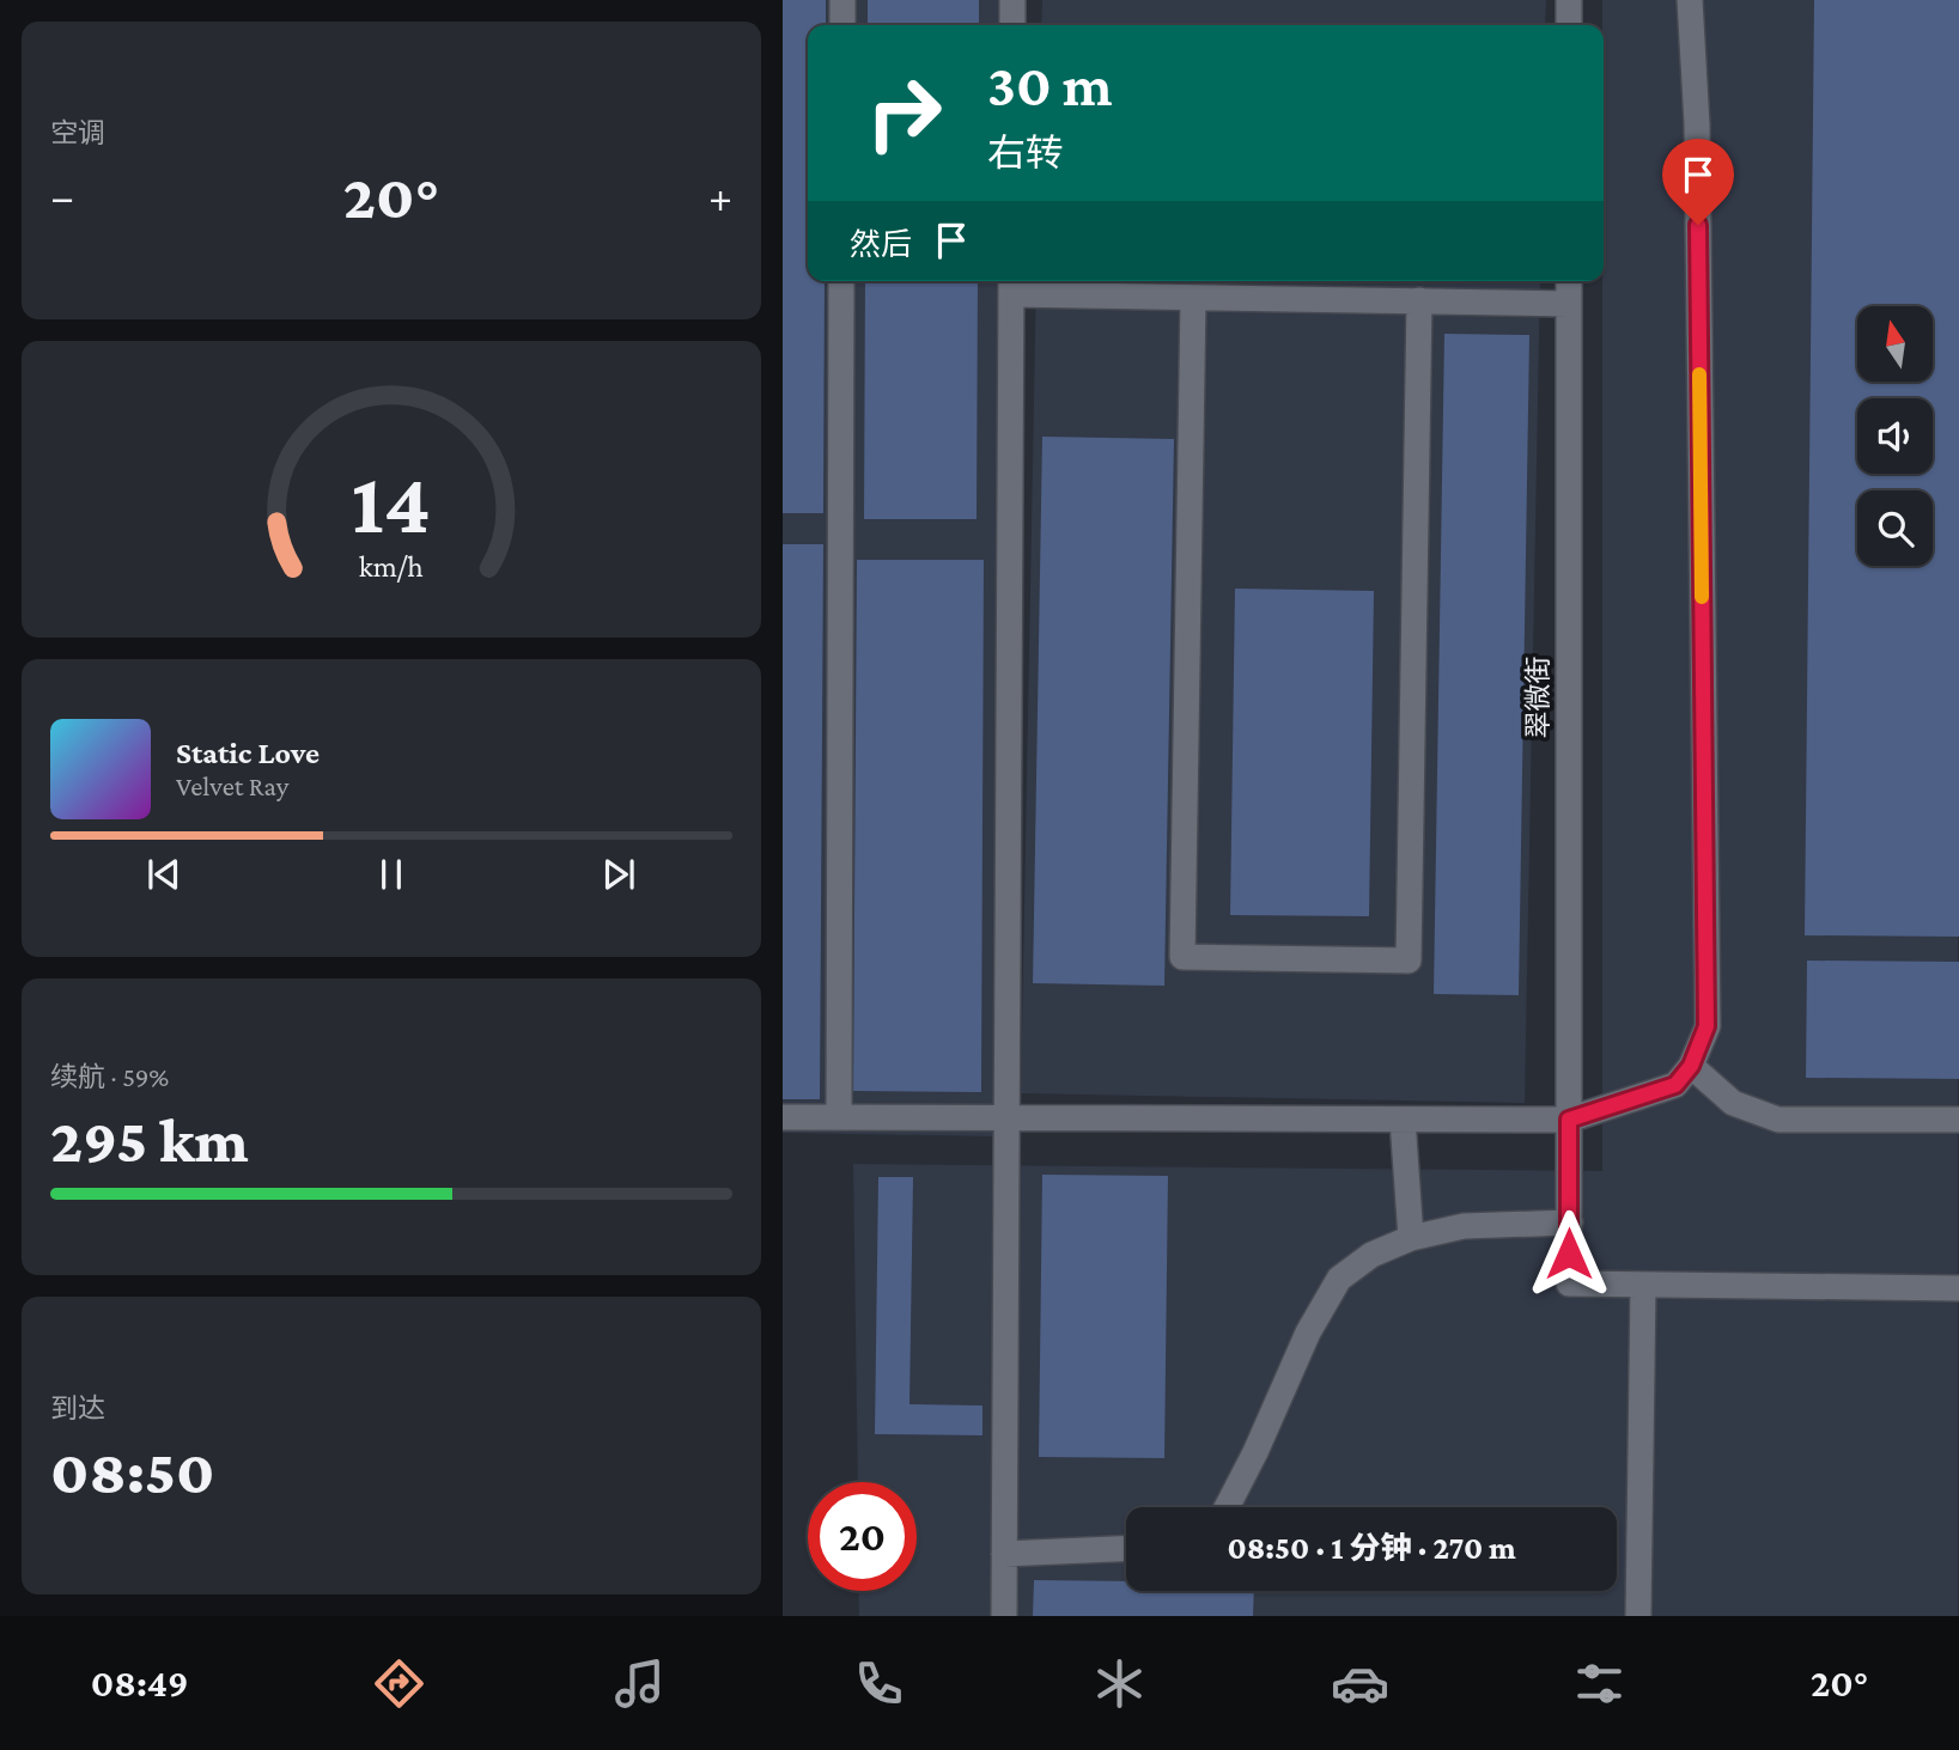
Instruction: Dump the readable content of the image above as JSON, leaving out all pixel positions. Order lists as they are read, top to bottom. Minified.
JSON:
{"streets":{"street":["翠微街"]},"north":"top","page":{"tile":["空调",["续航 · 59%","295 km"],["到达","08:50"]],"turn":["30 m","右转"],"heat":["−","20°","+"],"then":"然后","song":["Static Love","Velvet Ray"],"limit":"20","trip":"08:50 · 1 分钟 · 270 m","tabs":["08:49","20°"],"gauge":["14","km/h"]}}
